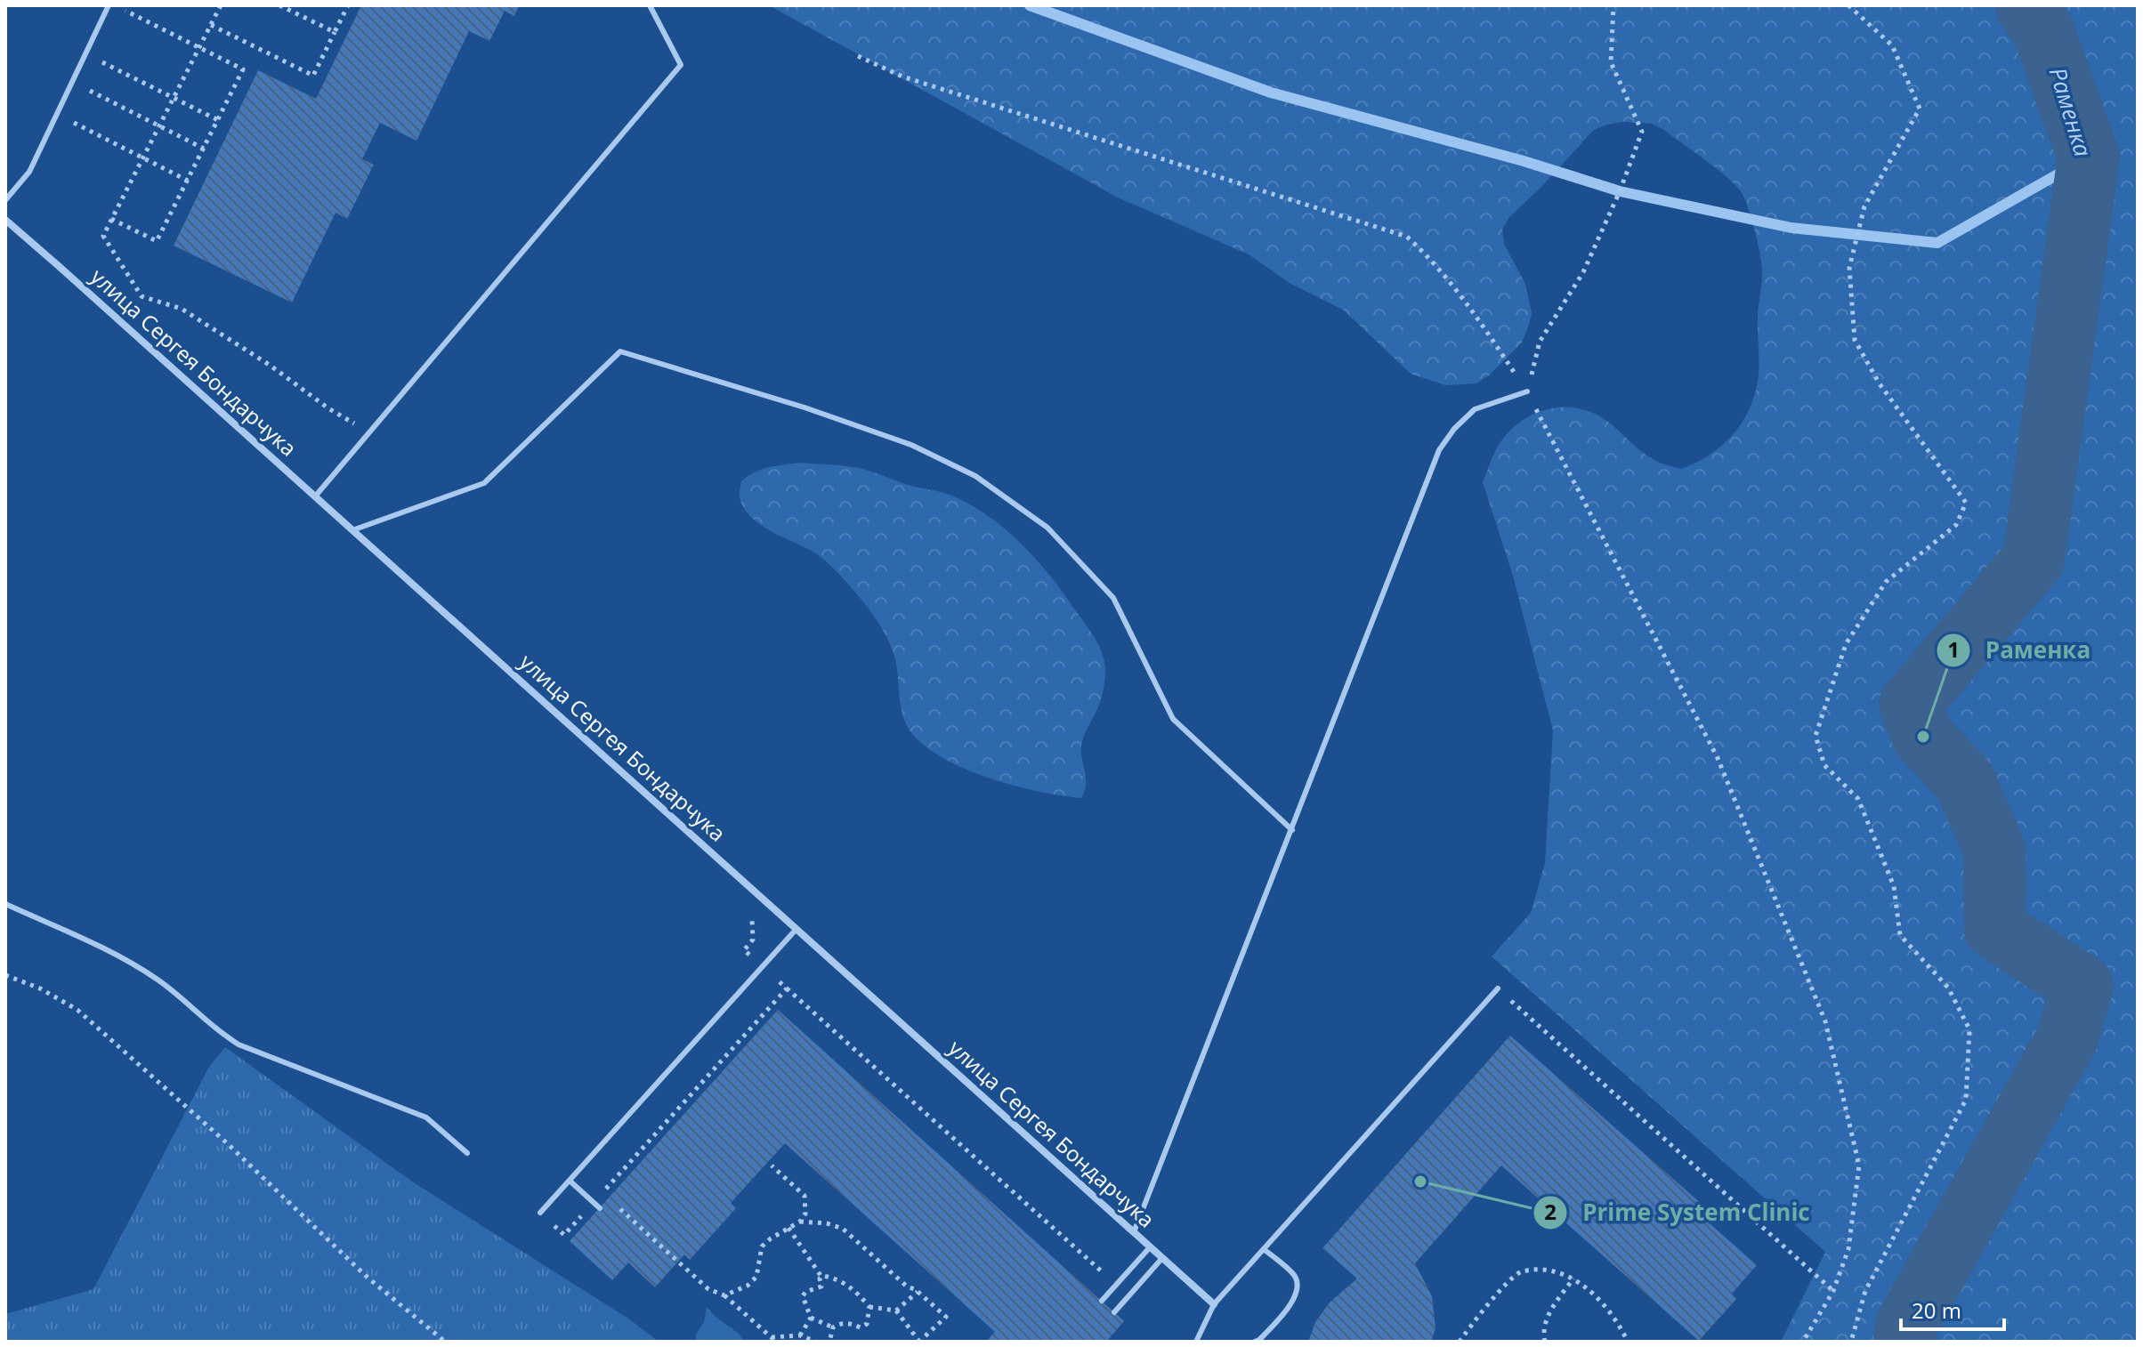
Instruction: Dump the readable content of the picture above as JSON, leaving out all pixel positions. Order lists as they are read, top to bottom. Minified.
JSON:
{"streets":{"street":["улица Сергея Бондарчука"]},"water":["Раменка"],"places":["Раменка","Prime System Clinic"],"scale_bar":"20 m"}
